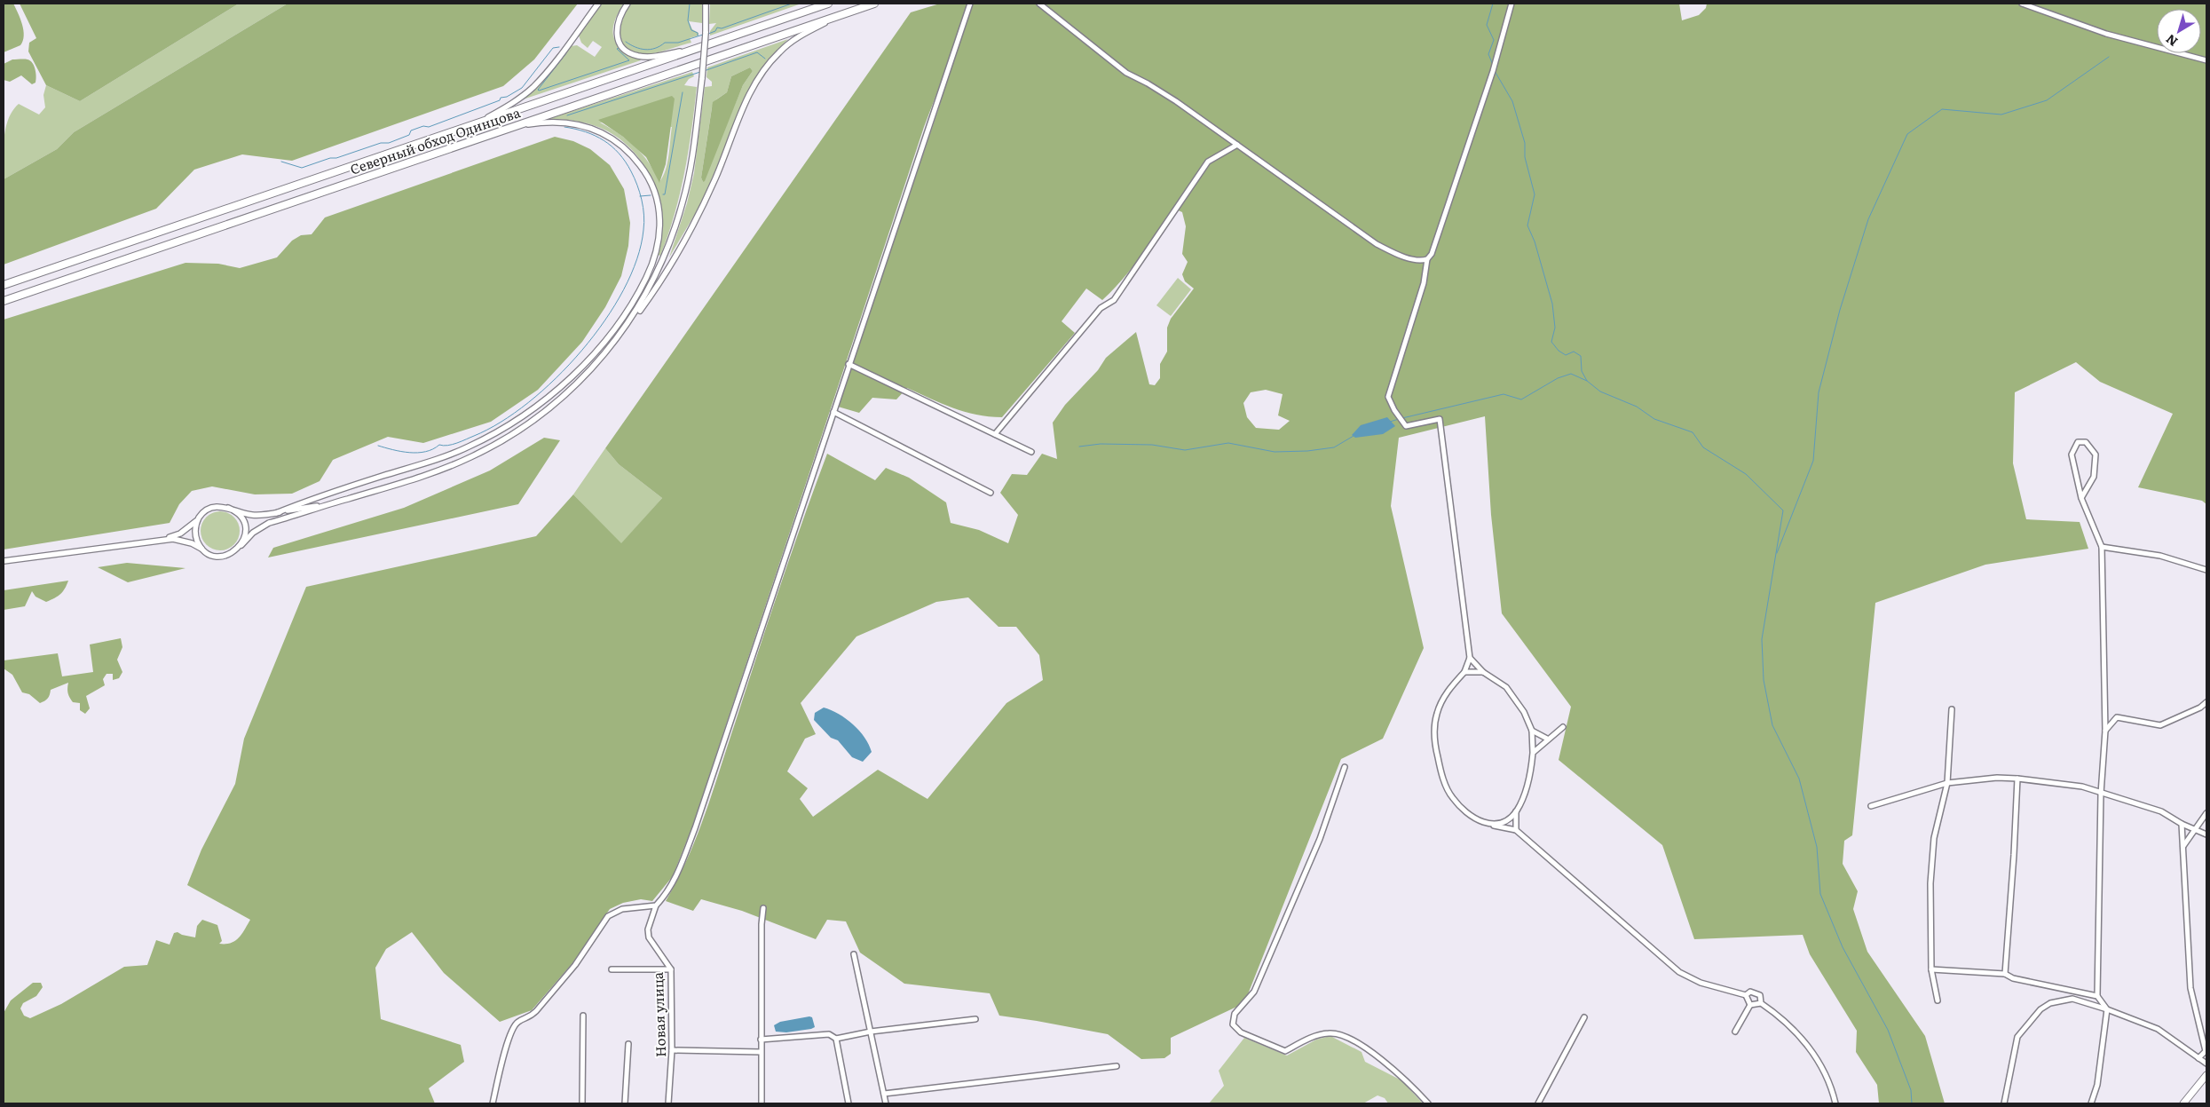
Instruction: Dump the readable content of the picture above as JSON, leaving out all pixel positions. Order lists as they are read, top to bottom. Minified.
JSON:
{"streets":{"highway":["Северный обход Одинцова"],"street":["Новая улица"]},"north":"bottom left"}
